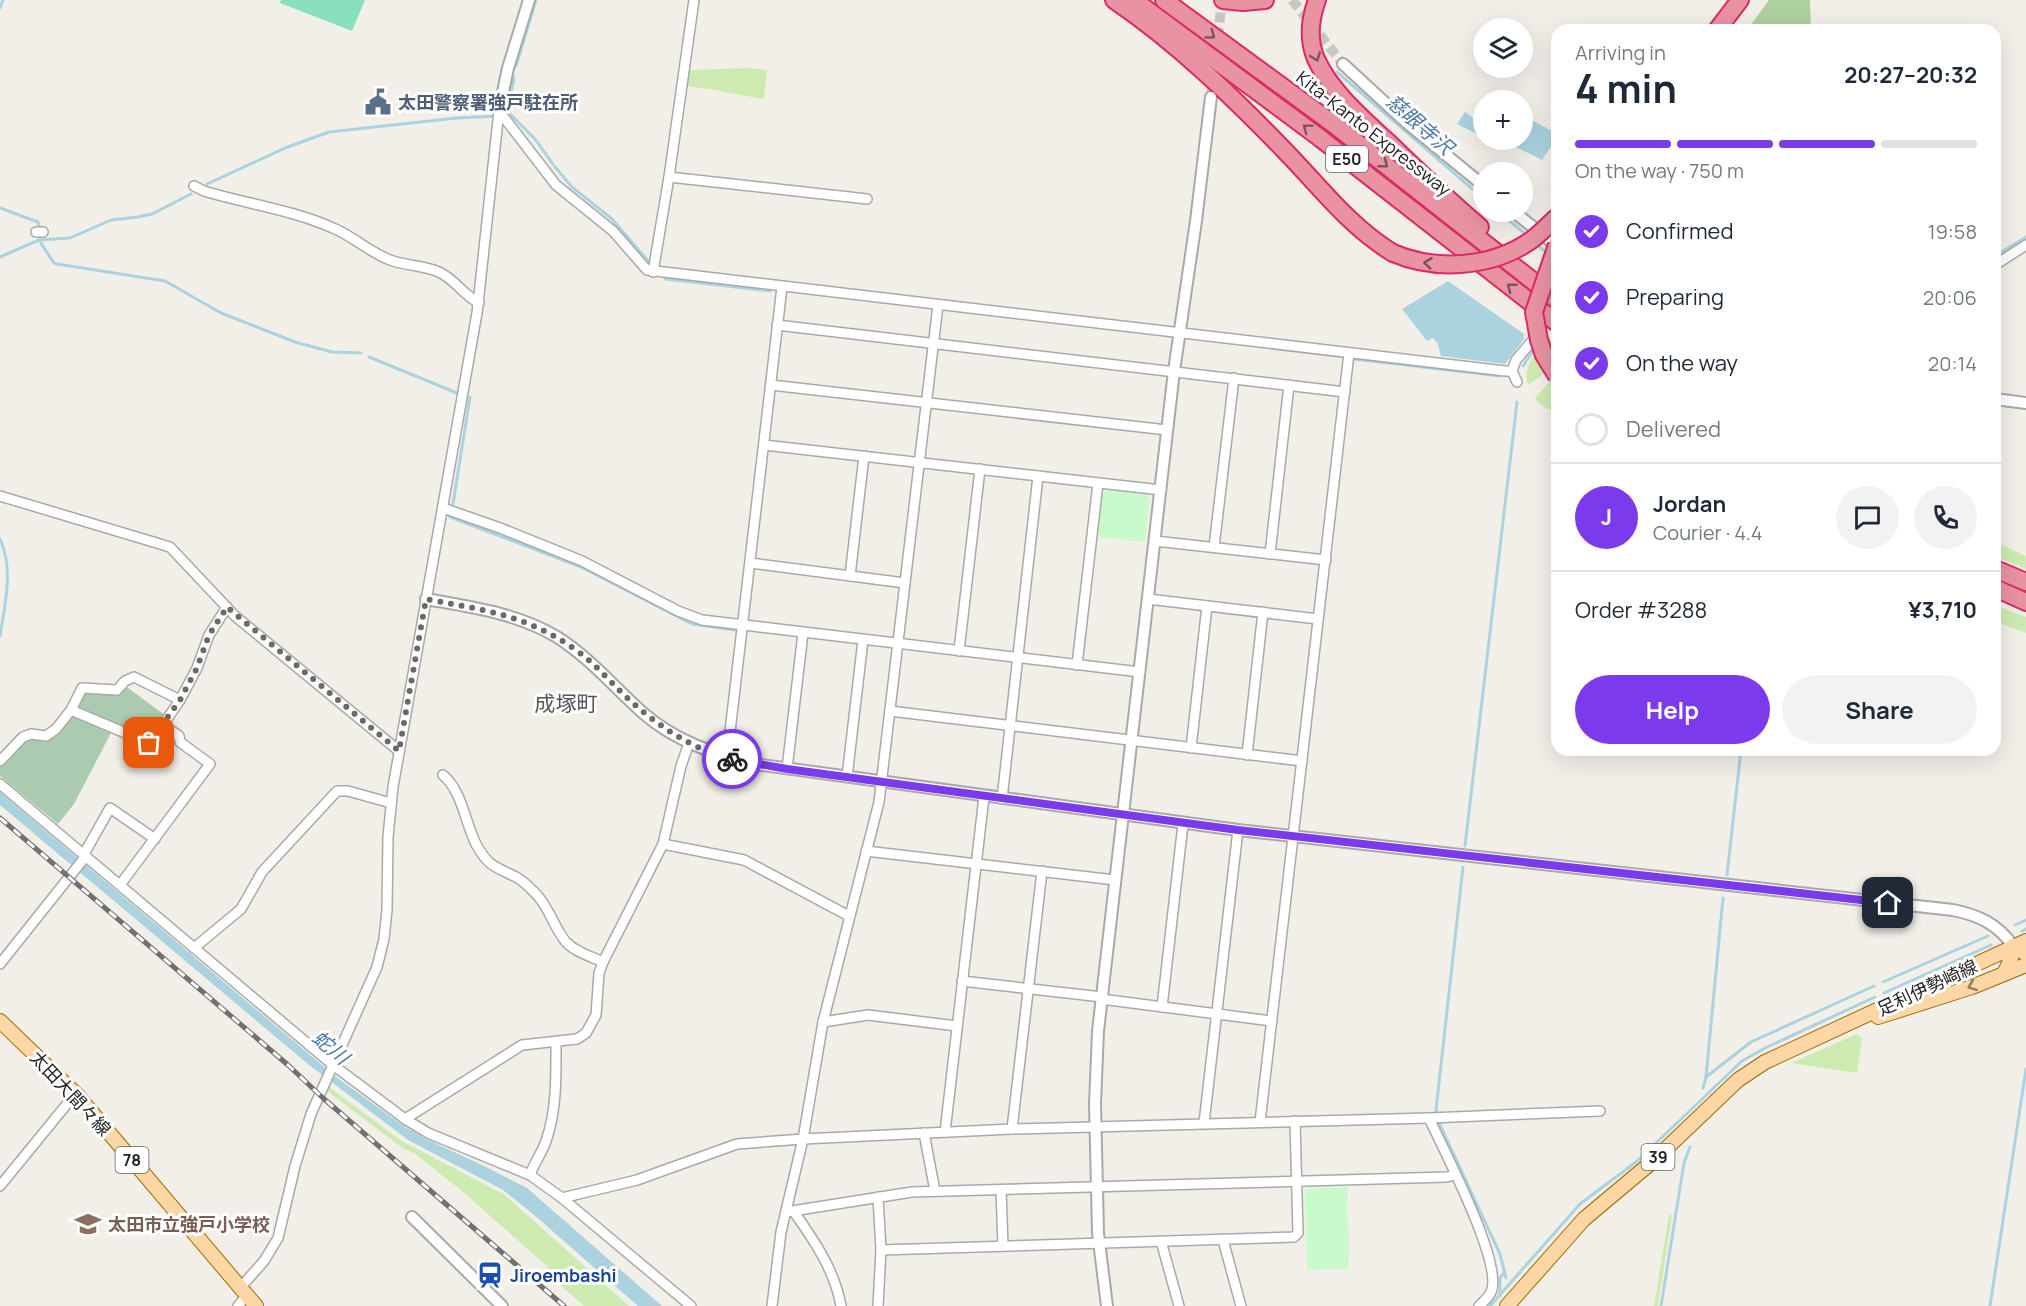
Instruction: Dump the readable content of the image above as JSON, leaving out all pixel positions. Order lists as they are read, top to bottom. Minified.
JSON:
{"streets":{"highway":["Kita-Kanto Expressway","E50"],"main road":["足利伊勢崎線","太田大間々線","39","78"]},"districts":["成塚町"],"water":["慈眼寺沢","蛇川"],"places":{"public building":["太田警察署強戸駐在所"],"school or university":["太田市立強戸小学校"],"station":["Jiroembashi"]},"page":{"map_buttons":["+","−"],"heading":["4 min","Arriving in","20:27–20:32"],"panel":["Jordan","Courier · 4.4","Order #3288","¥3,710"],"bar":"On the way · 750 m","list":[["Confirmed","19:58"],["Preparing","20:06"],["On the way","20:14"],"Delivered"],"round":"J","buttons":["Help","Share"]}}
